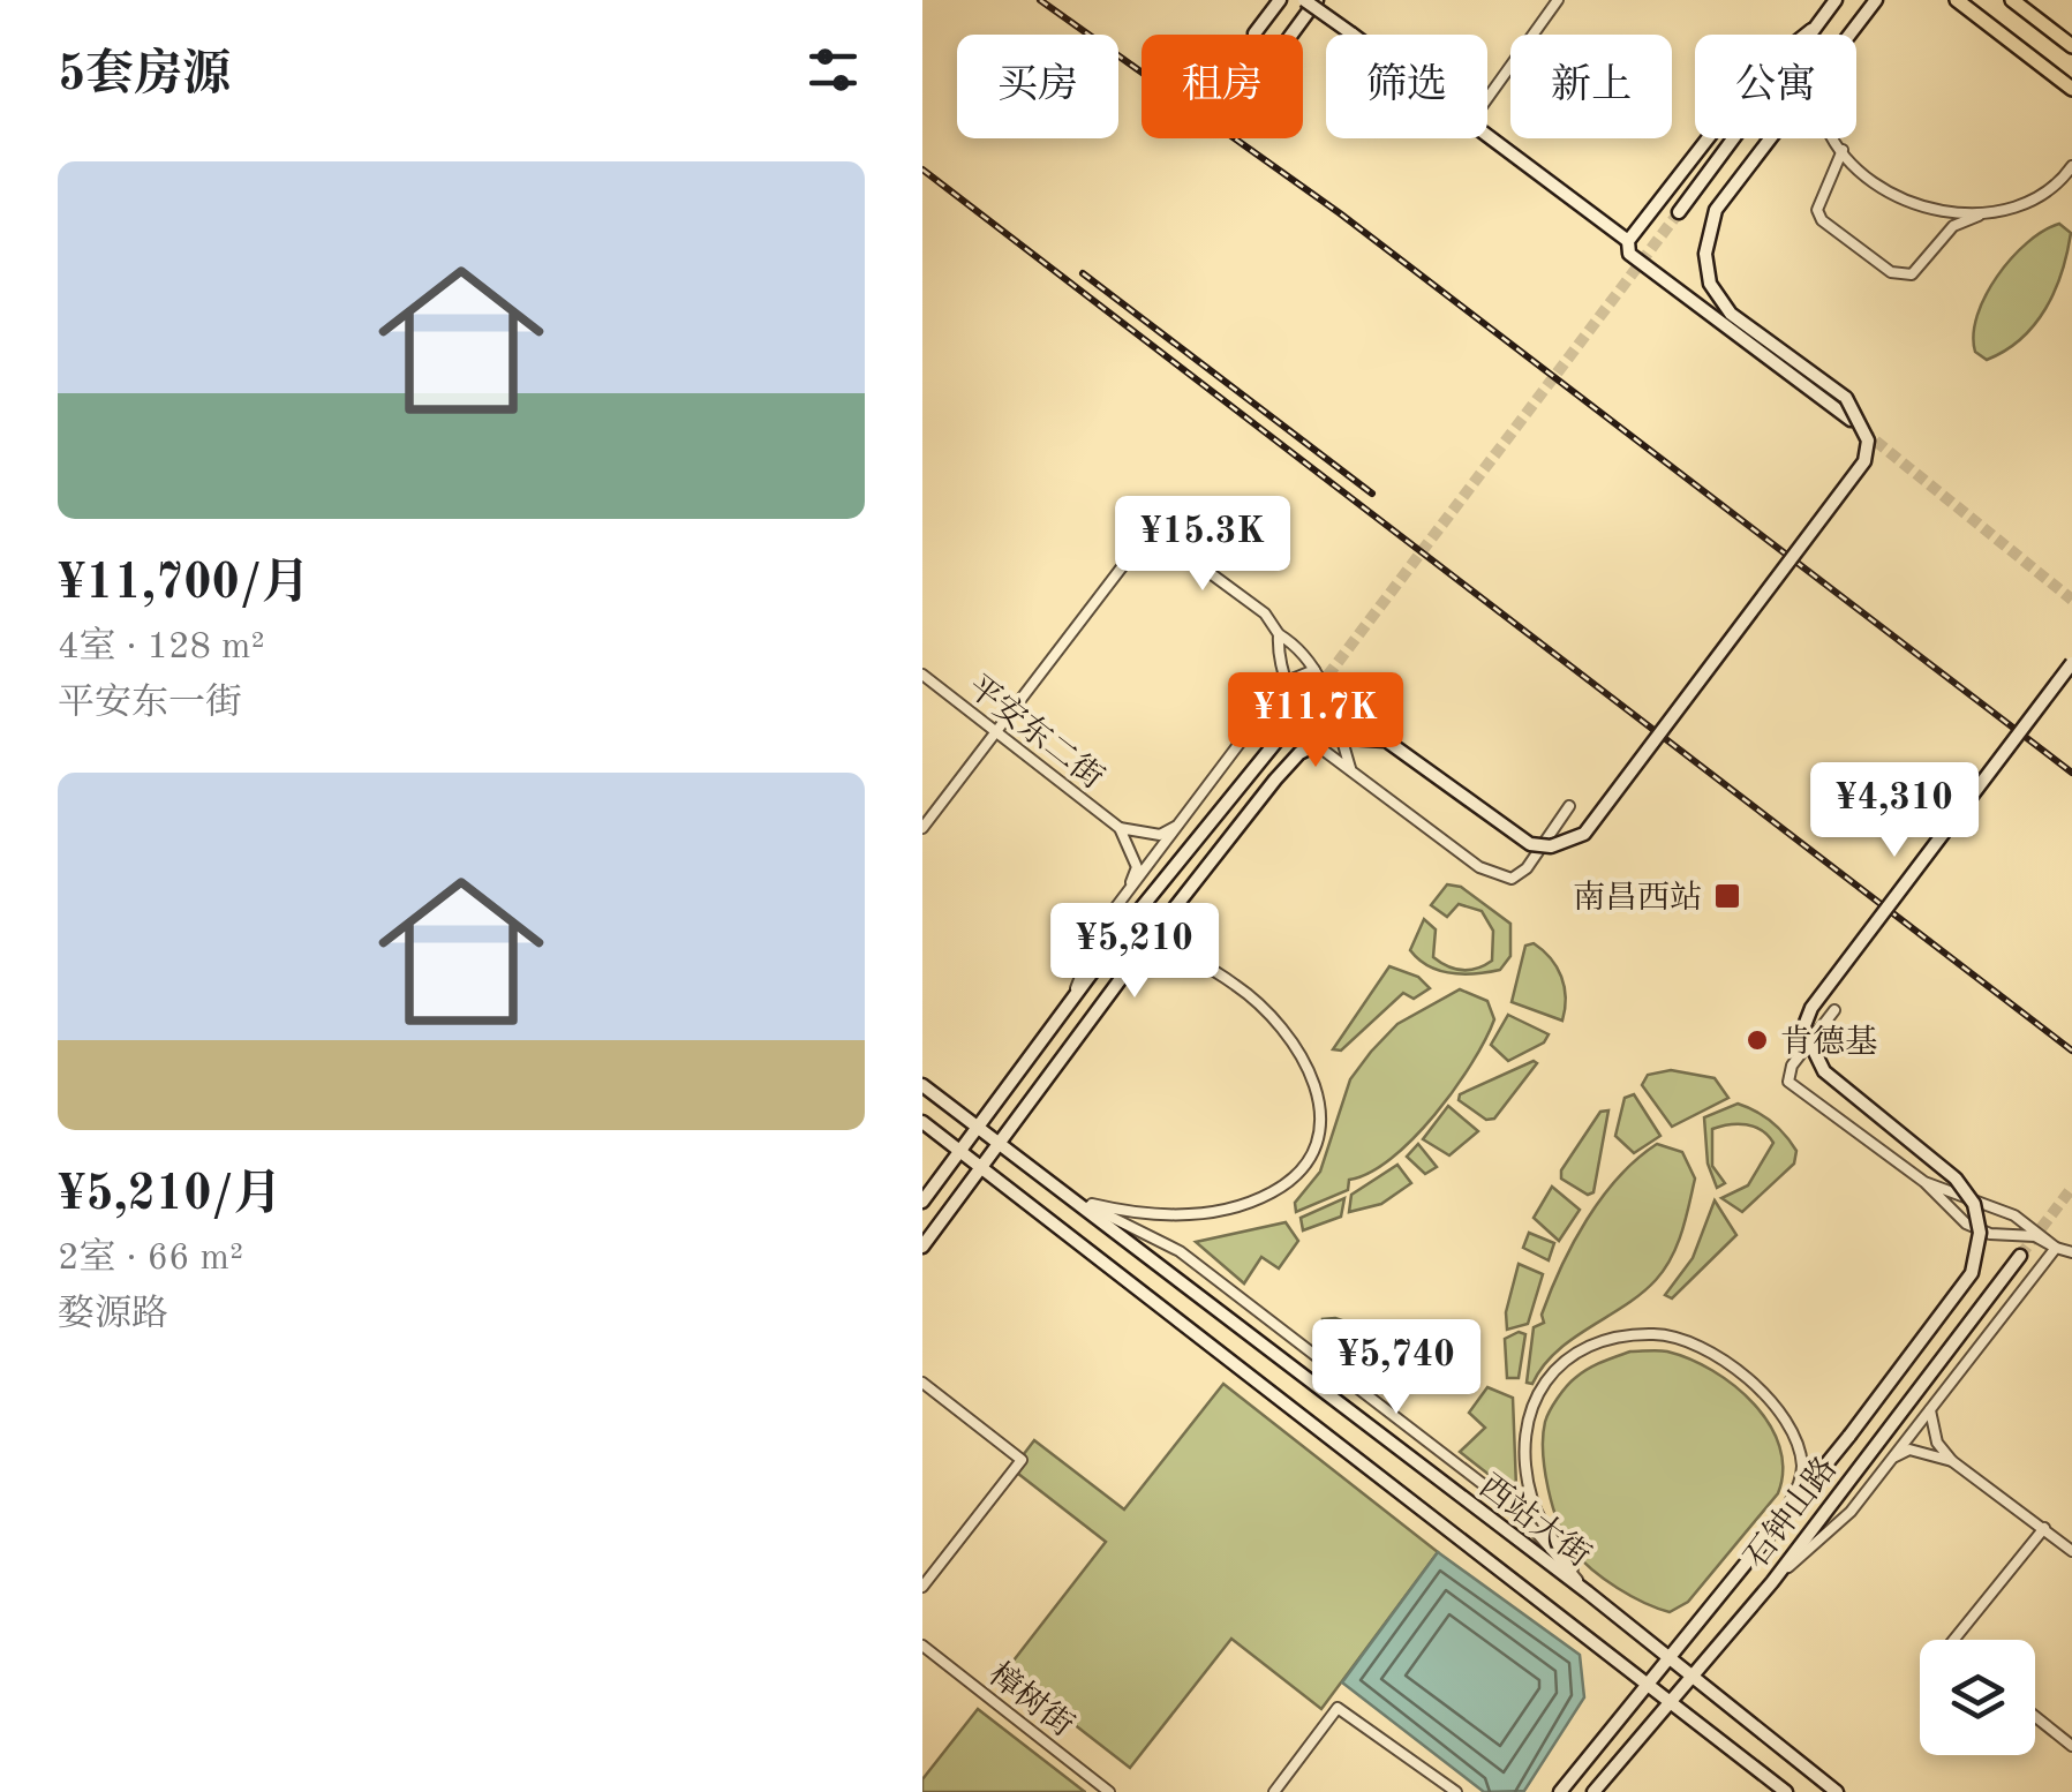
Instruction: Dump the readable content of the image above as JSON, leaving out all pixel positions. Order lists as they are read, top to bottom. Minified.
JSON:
{"streets":{"street":["平安东二街","石钟山路","西站大街","樟树街"]},"crossings":[["石钟山路","西站大街"]],"places":{"transit":["南昌西站"],"other":["肯德基"]},"page":{"heading":"5套房源","chip":["买房","租房","筛选","新上","公寓"],"list":[{"name":"¥11,700/月","note":"4室 · 128 m² · 平安东一街"},{"name":"¥5,210/月","note":"2室 · 66 m² · 婺源路"}],"price":["¥15.3K","¥11.7K","¥4,310","¥5,210","¥5,740"]}}
